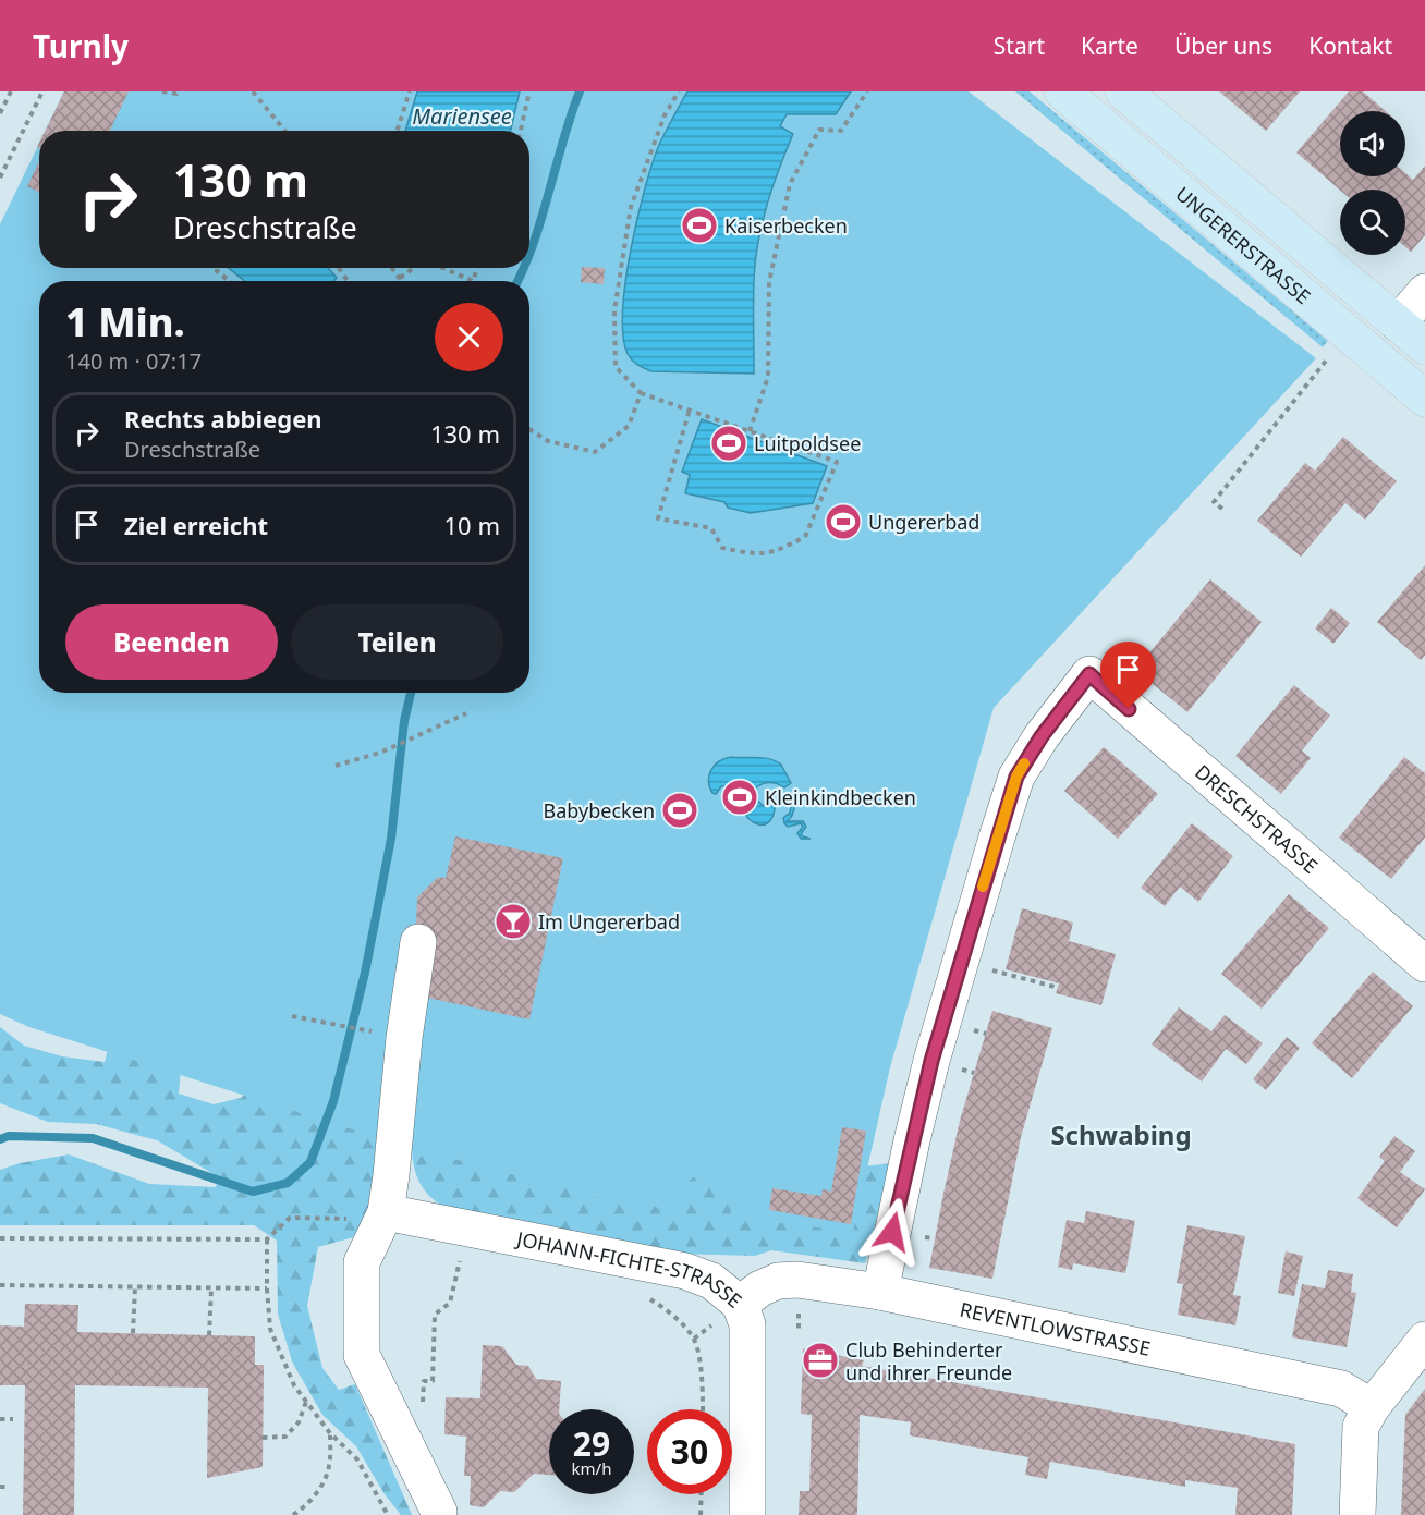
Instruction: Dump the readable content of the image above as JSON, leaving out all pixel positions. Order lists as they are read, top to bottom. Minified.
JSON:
{"streets":{"main road":["UNGERERSTRASSE"],"street":["DRESCHSTRASSE","JOHANN-FICHTE-STRASSE","REVENTLOWSTRASSE"]},"crossings":[["JOHANN-FICHTE-STRASSE","REVENTLOWSTRASSE"]],"districts":["Schwabing"],"water":["Mariensee"],"places":{"sports":["Kaiserbecken","Luitpoldsee","Ungererbad","Kleinkindbecken","Babybecken"],"bar":["Im Ungererbad"],"office":["Club Behinderter und ihrer Freunde"]},"page":{"header":"Turnly","nav":["Start","Karte","Über uns","Kontakt"],"turn":["130 m","Dreschstraße"],"heading":["1 Min.","140 m · 07:17"],"list":[{"name":"Rechts abbiegen","note":"Dreschstraße","value":"130 m"},{"name":"Ziel erreicht","value":"10 m"}],"buttons":["Beenden","Teilen"],"speed":"29 km/h","limit":"30"}}
